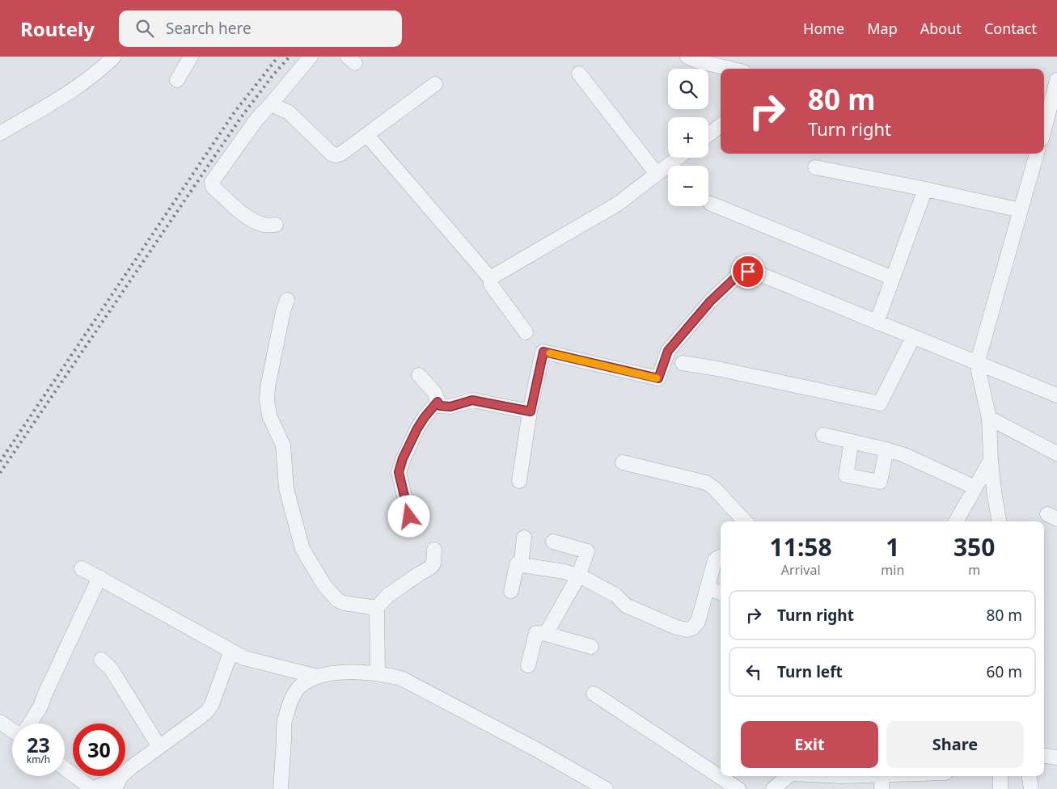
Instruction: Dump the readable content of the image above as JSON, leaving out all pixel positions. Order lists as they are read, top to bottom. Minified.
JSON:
{"page":{"header":"Routely","search":"Search here","nav":["Home","Map","About","Contact"],"map_buttons":["+","−"],"turn":["80 m","Turn right"],"eta":["11:58","Arrival","1","min","350","m"],"list":[{"name":"Turn right","value":"80 m"},{"name":"Turn left","value":"60 m"}],"buttons":["Exit","Share"],"speed":"23 km/h","limit":"30"}}
